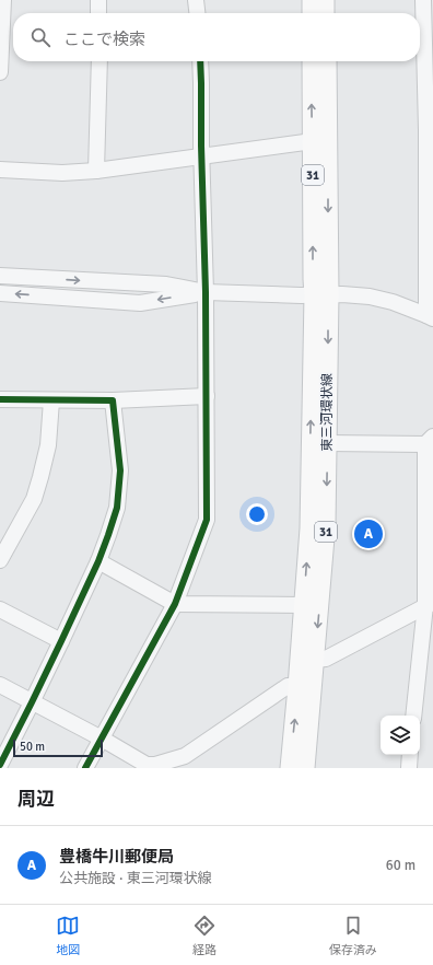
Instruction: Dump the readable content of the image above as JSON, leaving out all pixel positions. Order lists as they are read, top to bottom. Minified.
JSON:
{"streets":{"main road":["31","東三河環状線"]},"scale_bar":"50 m","page":{"search":"ここで検索","pins":"A","scale":"50 m","heading":"周辺","list":[{"mark":"A","name":"豊橋牛川郵便局","note":"公共施設 · 東三河環状線","value":"60 m"}],"nav":["地図","経路","保存済み"]}}
